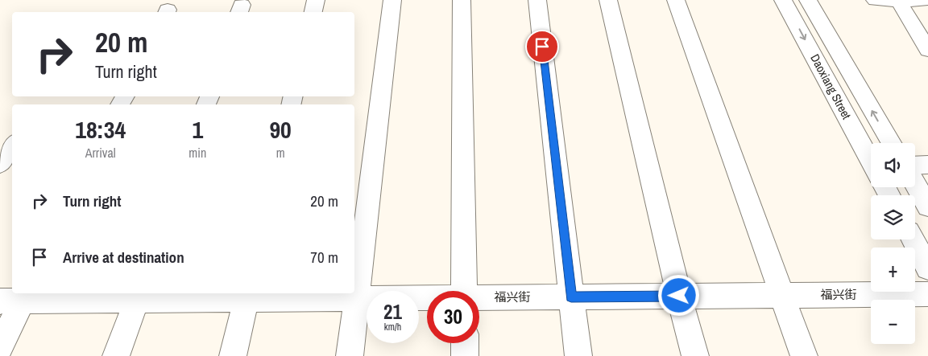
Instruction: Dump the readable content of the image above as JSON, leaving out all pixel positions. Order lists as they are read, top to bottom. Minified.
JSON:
{"streets":{"street":["Daoxiang Street","福兴街"]},"page":{"turn":["20 m","Turn right"],"eta":["18:34","Arrival","1","min","90","m"],"map_buttons":["+","−"],"list":[{"name":"Turn right","value":"20 m"},{"name":"Arrive at destination","value":"70 m"}],"speed":"21 km/h","limit":"30"}}
